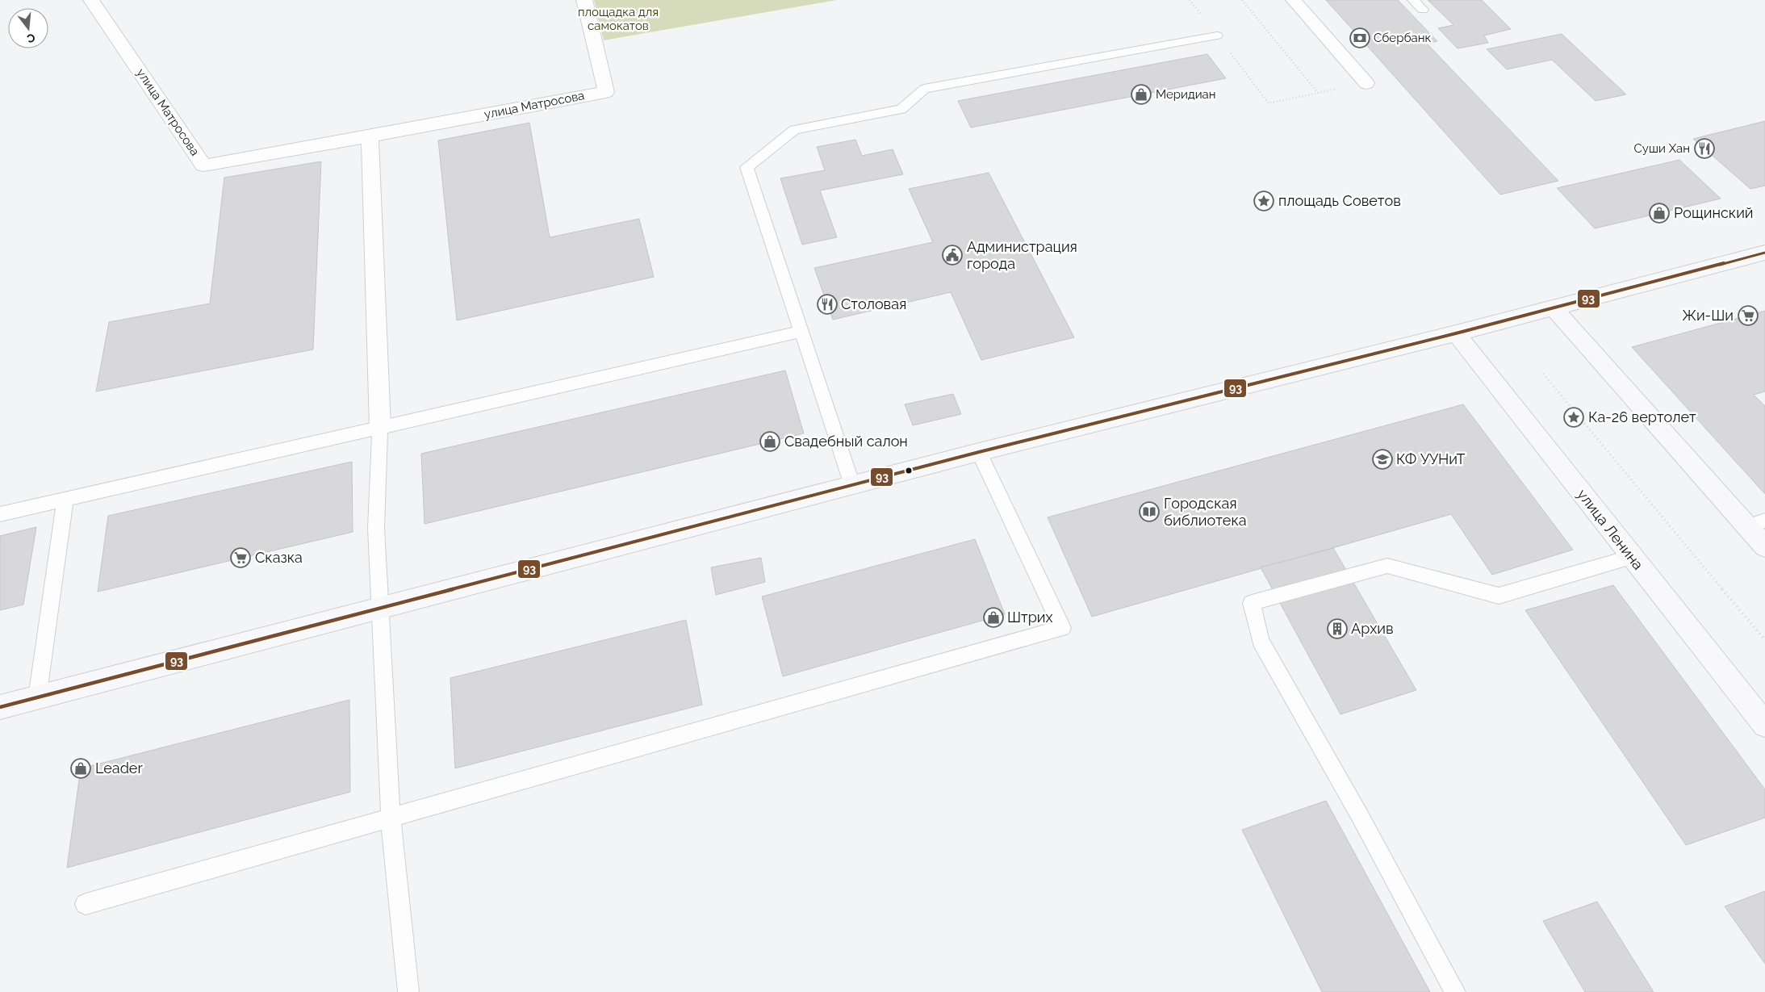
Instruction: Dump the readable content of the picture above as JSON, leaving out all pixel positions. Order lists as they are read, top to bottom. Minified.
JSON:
{"streets":{"main road":["улица Ленина"],"street":["улица Матросова"]},"parks":["площадка для самокатов"],"places":{"bank":["Сбербанк"],"shop":["Меридиан","Рощинский","Свадебный салон","Штрих","Leader"],"restaurant":["Суши Хан","Столовая"],"place":["площадь Советов","Ка-26 вертолет"],"public building":["Администрация города"],"supermarket":["Жи-Ши","Сказка"],"school or university":["КФ УУНиТ"],"library":["Городская библиотека"],"building":["Архив"]},"lines":["transit line 93"],"north":"bottom"}
